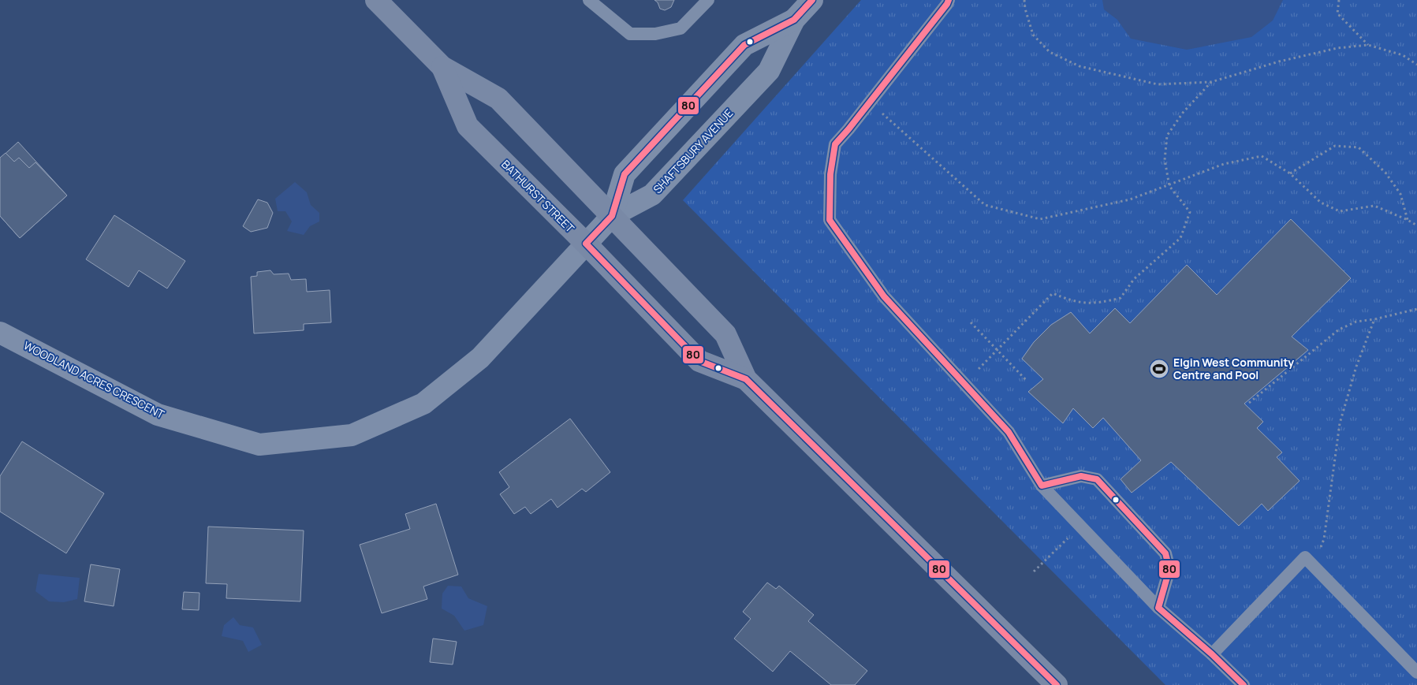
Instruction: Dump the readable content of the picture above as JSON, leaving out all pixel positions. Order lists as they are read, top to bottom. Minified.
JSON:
{"streets":{"main road":["BATHURST STREET"],"street":["SHAFTSBURY AVENUE","WOODLAND ACRES CRESCENT"]},"crossings":[["SHAFTSBURY AVENUE","BATHURST STREET"],["SHAFTSBURY AVENUE","WOODLAND ACRES CRESCENT"],["BATHURST STREET","WOODLAND ACRES CRESCENT"]],"places":{"sports":["Elgin West Community Centre and Pool"]},"lines":["transit line 80"]}
